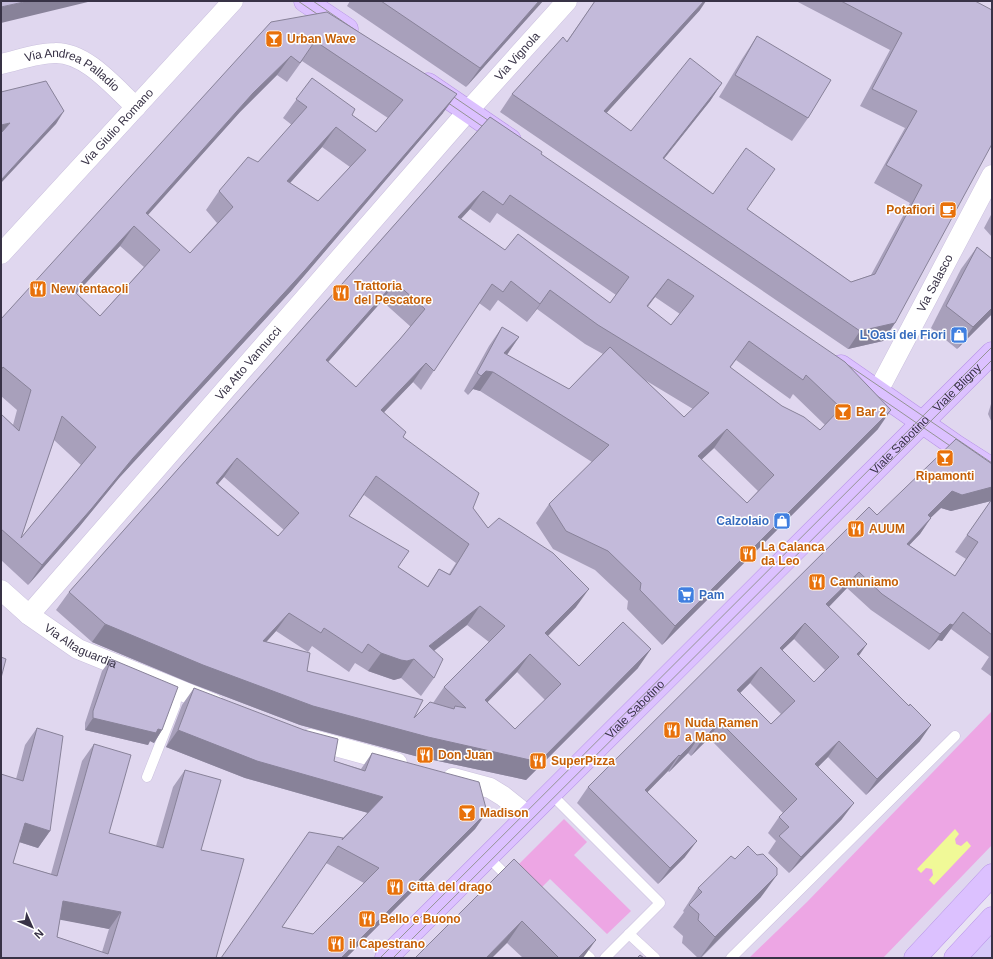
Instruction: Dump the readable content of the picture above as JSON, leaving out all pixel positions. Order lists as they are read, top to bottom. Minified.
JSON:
{"streets":{"street":["Via Vignola","Via Andrea Palladio","Via Giulio Romano","Via Salasco","Via Atto Vannucci","Viale Bligny","Viale Sabotino","Via Altaguardia"]},"crossings":[["Via Vignola","Via Atto Vannucci"],["Via Andrea Palladio","Via Giulio Romano"],["Via Atto Vannucci","Via Altaguardia"],["Viale Bligny","Viale Sabotino"]],"places":{"bar":["Urban Wave","Bar 2","Ripamonti","Madison"],"cafe":["Potafiori"],"restaurant":["New tentacoli","Trattoria del Pescatore","AUUM","La Calanca da Leo","Camuniamo","Nuda Ramen a Mano","Don Juan","SuperPizza","Città del drago","Bello e Buono","il Capestrano"],"shop":["L'Oasi dei Fiori","Calzolaio"],"supermarket":["Pam"]},"north":"bottom right"}
